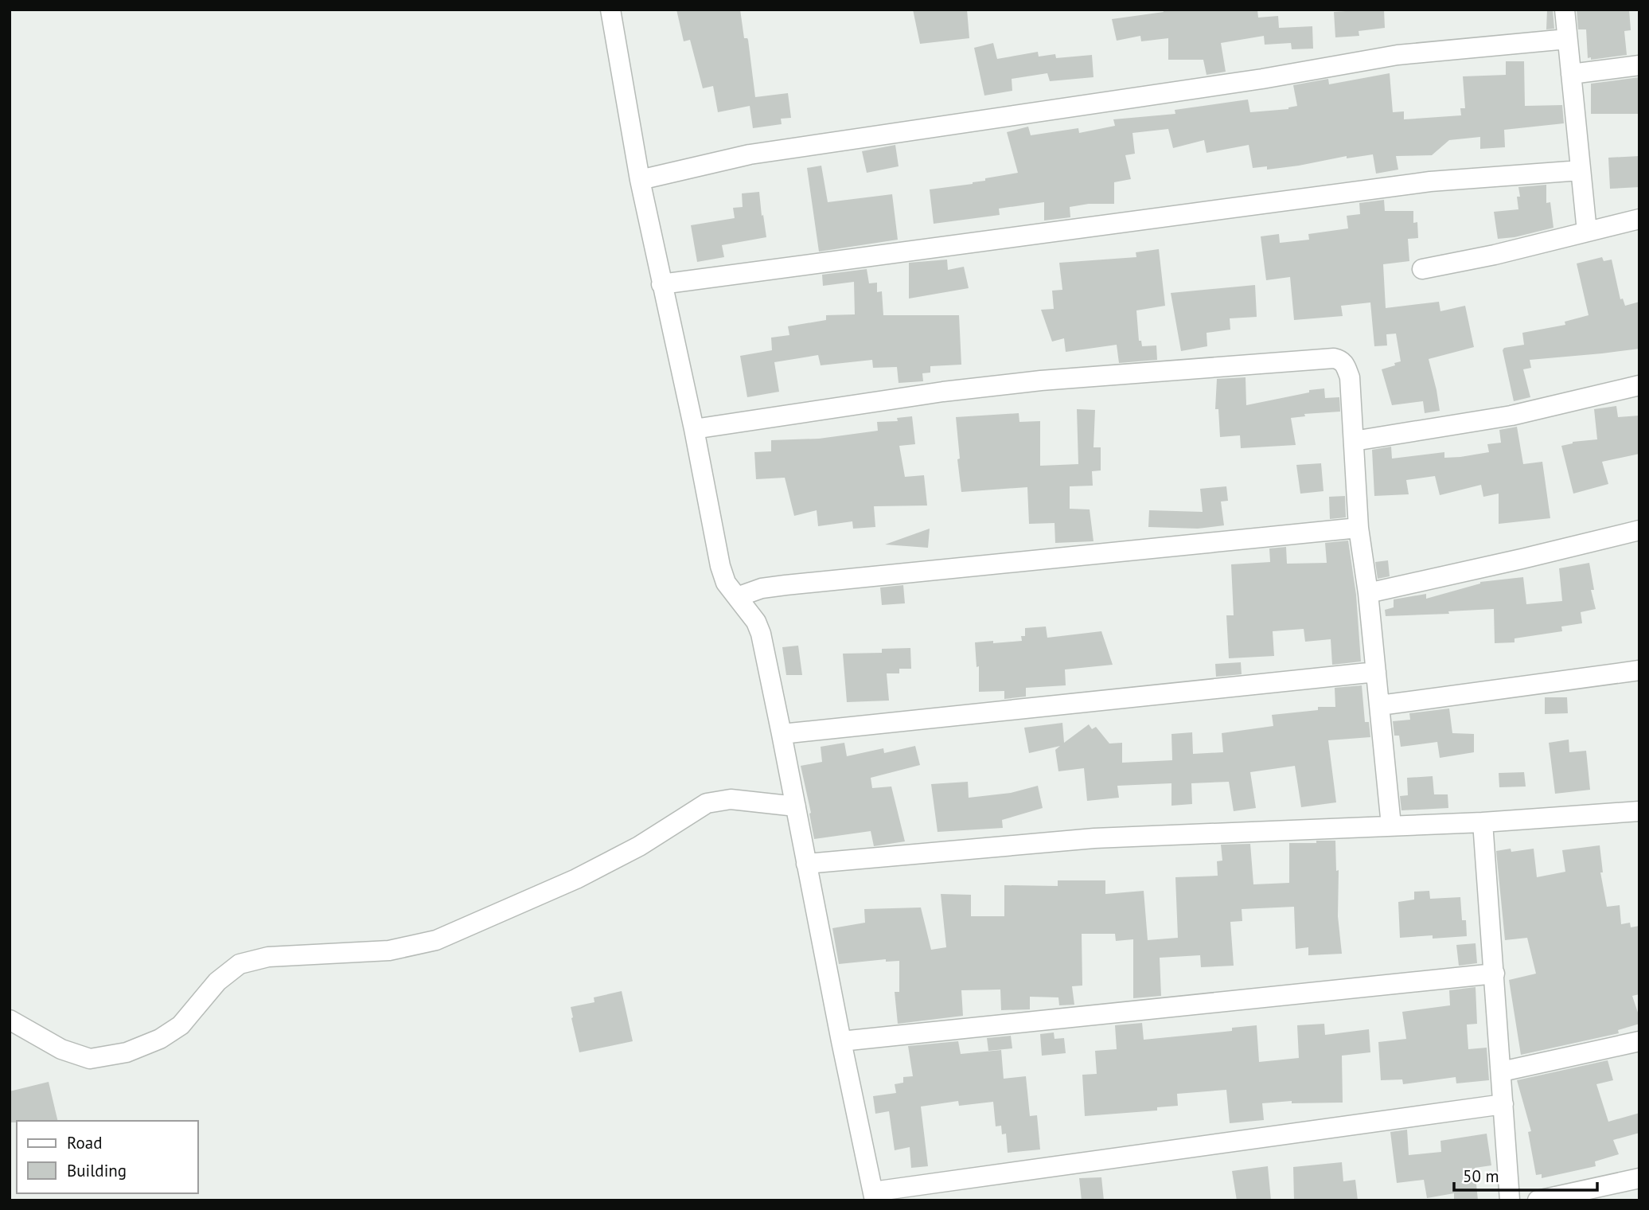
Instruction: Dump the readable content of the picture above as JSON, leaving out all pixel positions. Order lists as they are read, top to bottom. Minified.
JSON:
{"legend":["Road","Building"],"scale_bar":"50 m"}
